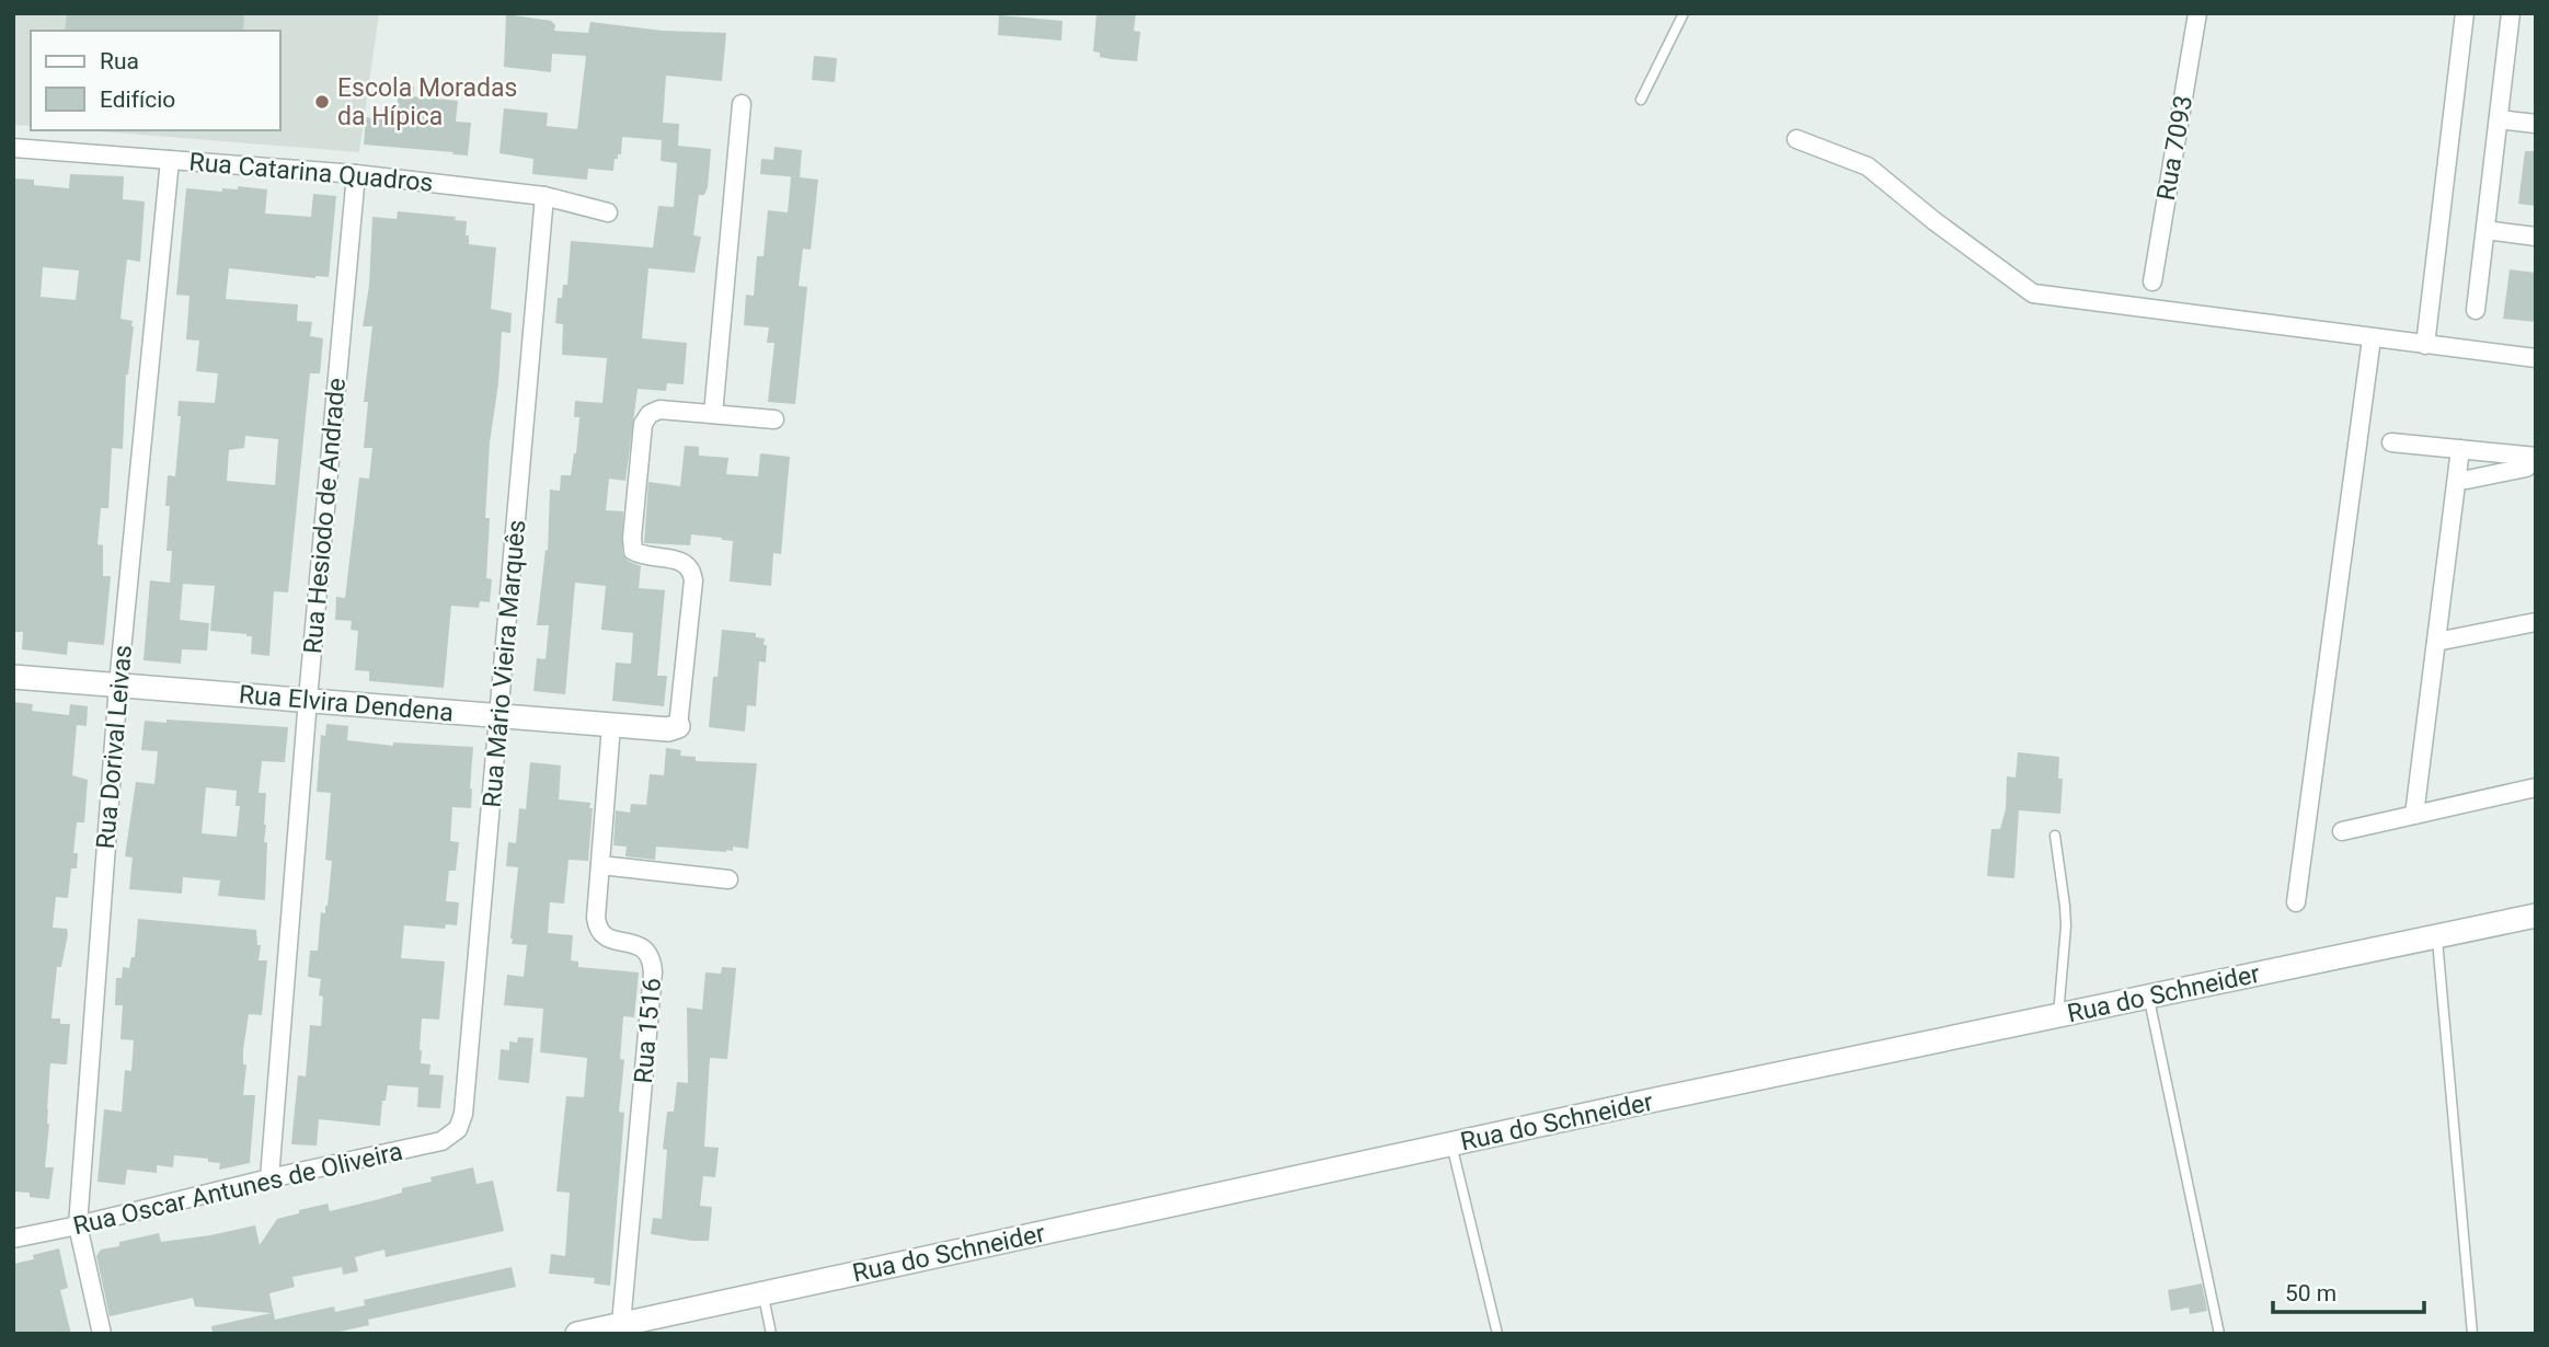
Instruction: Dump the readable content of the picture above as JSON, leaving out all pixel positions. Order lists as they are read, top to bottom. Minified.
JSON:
{"streets":{"street":["Rua 7093","Rua Catarina Quadros","Rua Hesiodo de Andrade","Rua Mário Vieira Marquês","Rua Elvira Dendena","Rua Dorival Leivas","Rua do Schneider","Rua 1516","Rua Oscar Antunes de Oliveira"]},"crossings":[["Rua Catarina Quadros","Rua Hesiodo de Andrade"],["Rua Catarina Quadros","Rua Mário Vieira Marquês"],["Rua Catarina Quadros","Rua Dorival Leivas"],["Rua Hesiodo de Andrade","Rua Elvira Dendena"],["Rua Hesiodo de Andrade","Rua Oscar Antunes de Oliveira"],["Rua Mário Vieira Marquês","Rua Elvira Dendena"],["Rua Mário Vieira Marquês","Rua Oscar Antunes de Oliveira"],["Rua Elvira Dendena","Rua Dorival Leivas"],["Rua Elvira Dendena","Rua 1516"],["Rua Dorival Leivas","Rua Oscar Antunes de Oliveira"],["Rua do Schneider","Rua 1516"]],"places":["Escola Moradas da Hípica"],"legend":["Rua","Edifício"],"scale_bar":"50 m"}
